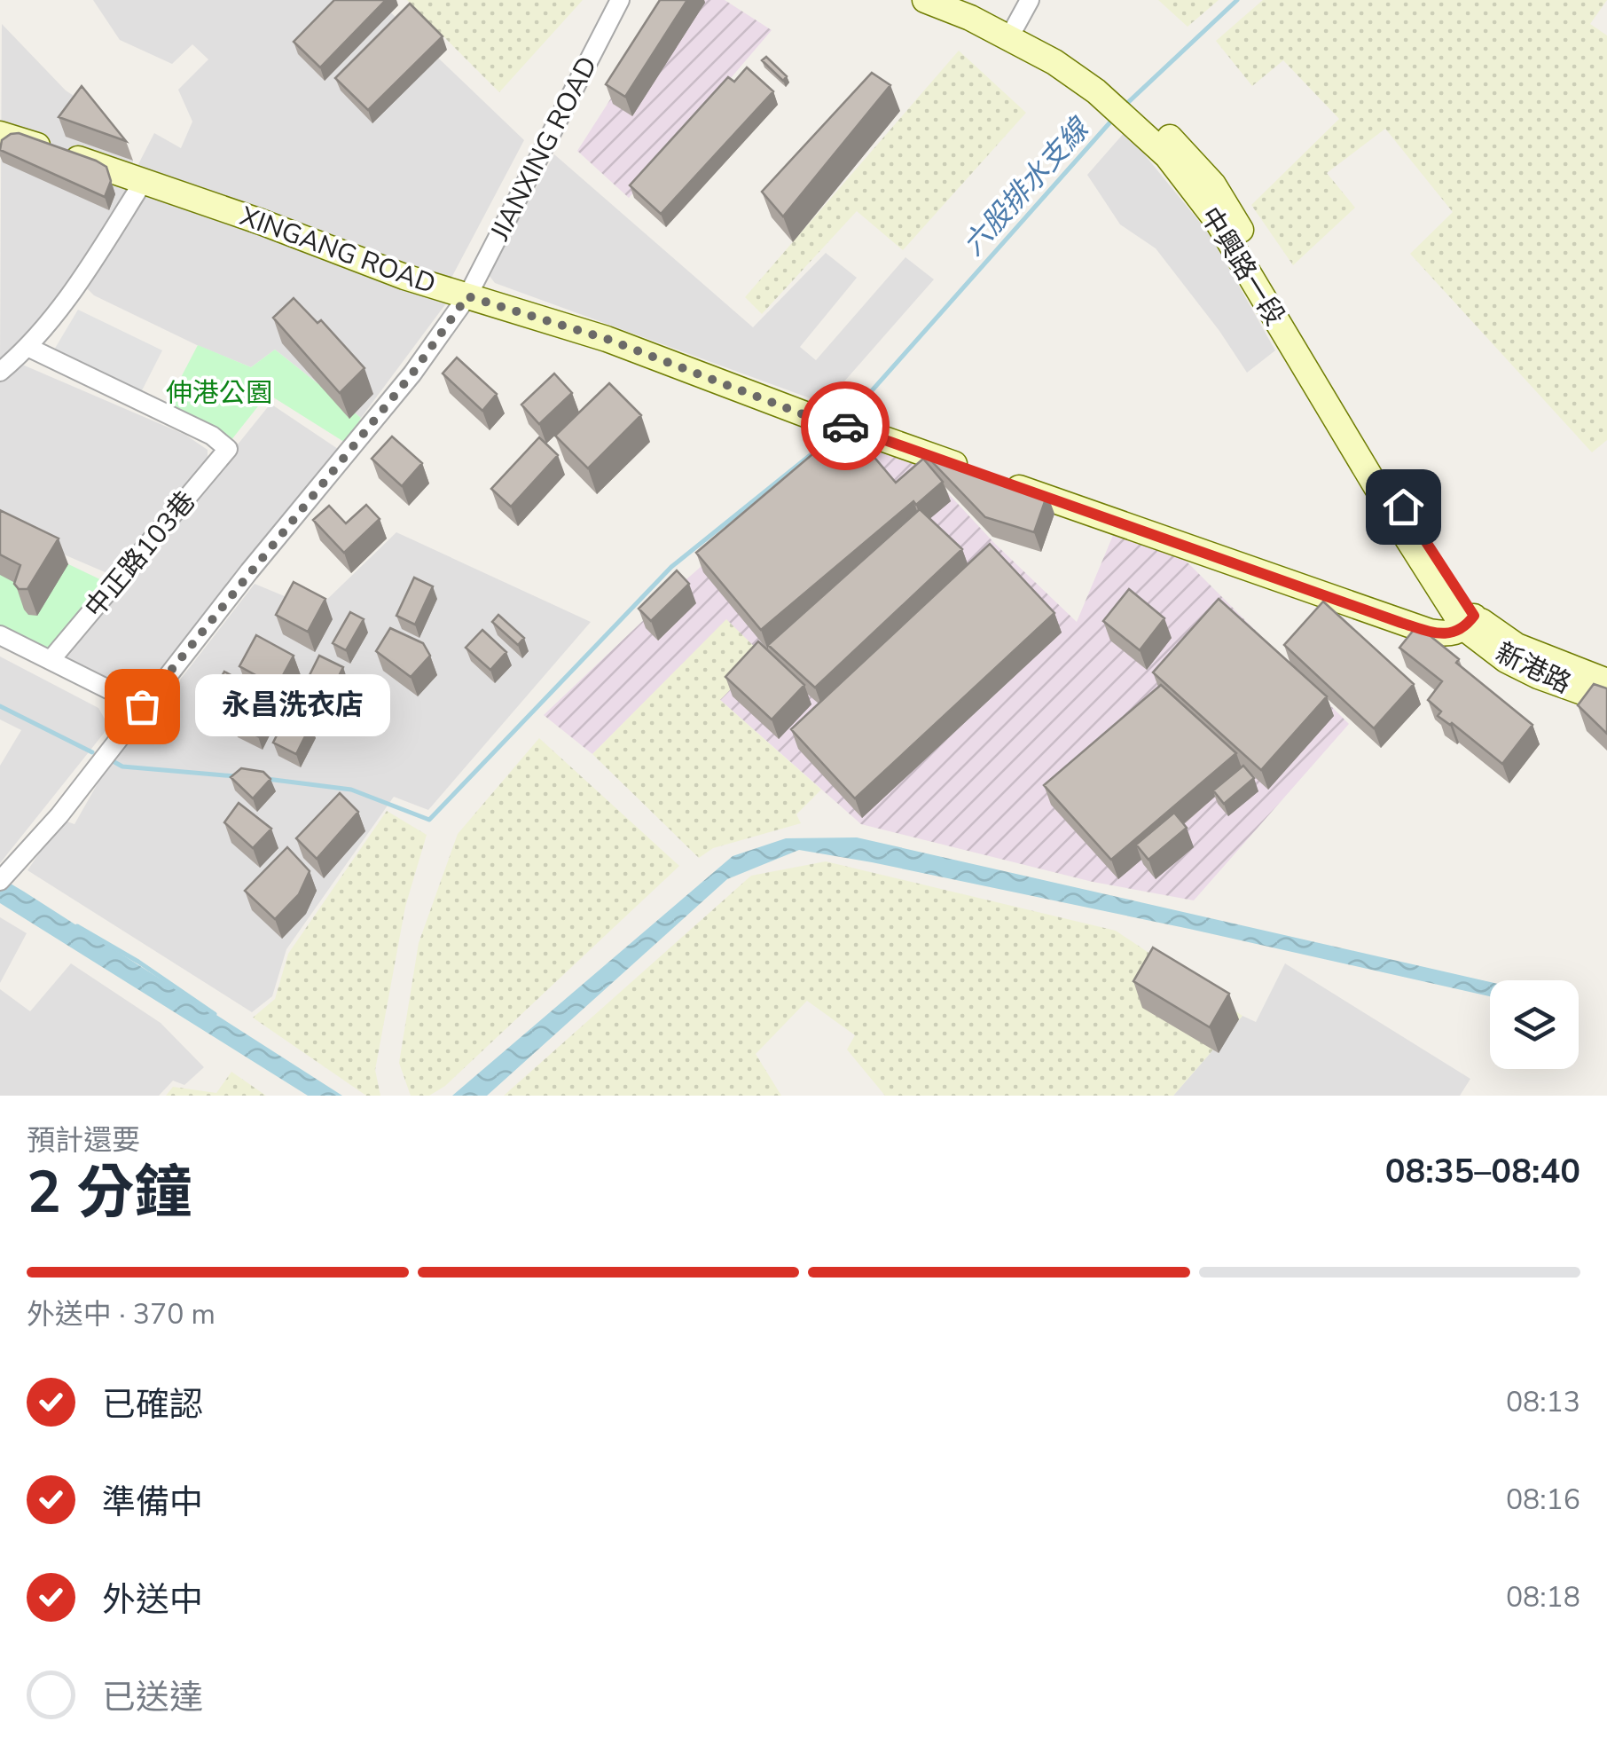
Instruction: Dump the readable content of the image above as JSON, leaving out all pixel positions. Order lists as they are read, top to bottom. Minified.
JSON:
{"streets":{"street":["JIANXING ROAD","XINGANG ROAD","中興路一段","中正路103巷","新港路"]},"crossings":[["JIANXING ROAD","XINGANG ROAD"],["XINGANG ROAD","中興路一段"],["XINGANG ROAD","新港路"],["中興路一段","新港路"]],"water":["六股排水支線"],"parks":["伸港公園"],"places":["永昌洗衣店"],"page":{"bubble":"永昌洗衣店","heading":["2 分鐘","預計還要","08:35–08:40"],"bar":"外送中 · 370 m","list":[["已確認","08:13"],["準備中","08:16"],["外送中","08:18"],"已送達"]}}
